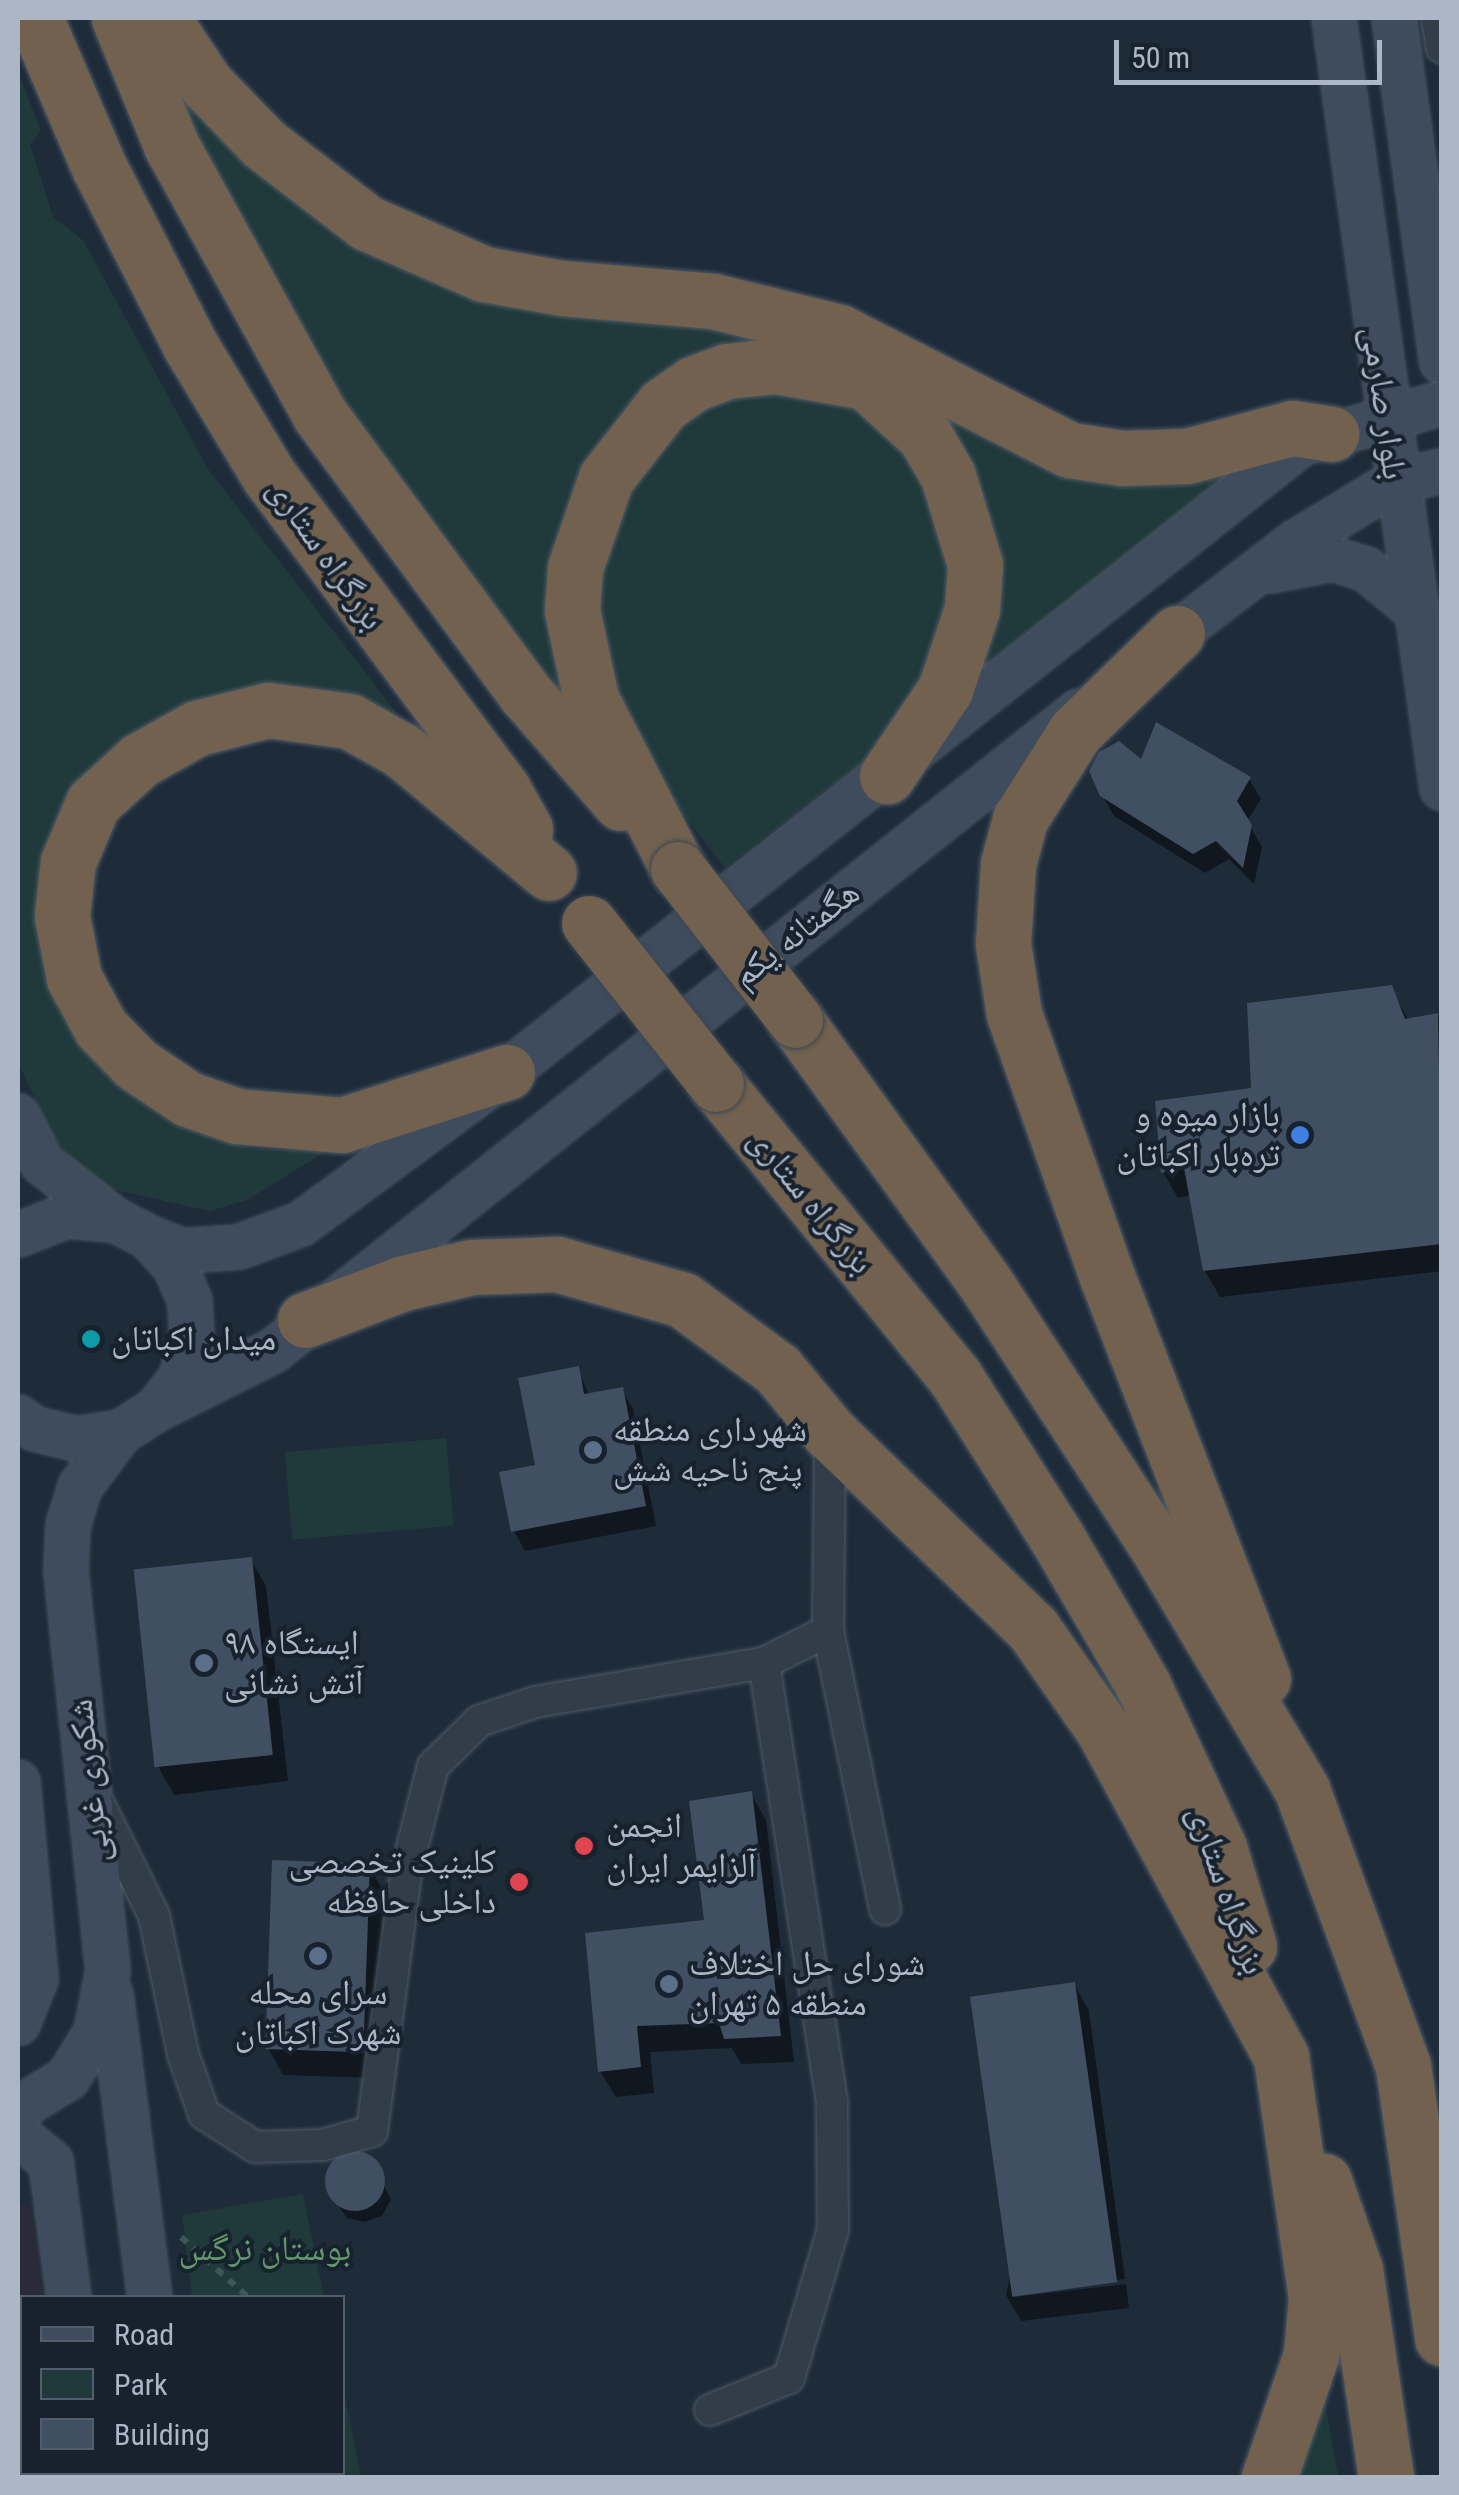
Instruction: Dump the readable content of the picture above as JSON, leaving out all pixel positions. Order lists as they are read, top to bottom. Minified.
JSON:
{"streets":{"highway":["بزرگراه ستاری"],"street":["بلوار صارمی","هگمتانه یکم","شکوری غربی"]},"crossings":[["بلوار صارمی","هگمتانه یکم"],["هگمتانه یکم","شکوری غربی"]],"parks":["بوستان نرگس"],"places":["بازار میوه و تره‌بار اکباتان","میدان اکباتان","شهرداری منطقه پنج ناحیه شش","ایستگاه ۹۸ آتش نشانی","انجمن آلزایمر ایران","کلینیک تخصصی داخلی حافظه","سرای محله شهرک اکباتان","شورای حل اختلاف منطقه ۵ تهران"],"legend":["Road","Park","Building"],"scale_bar":"50 m"}
